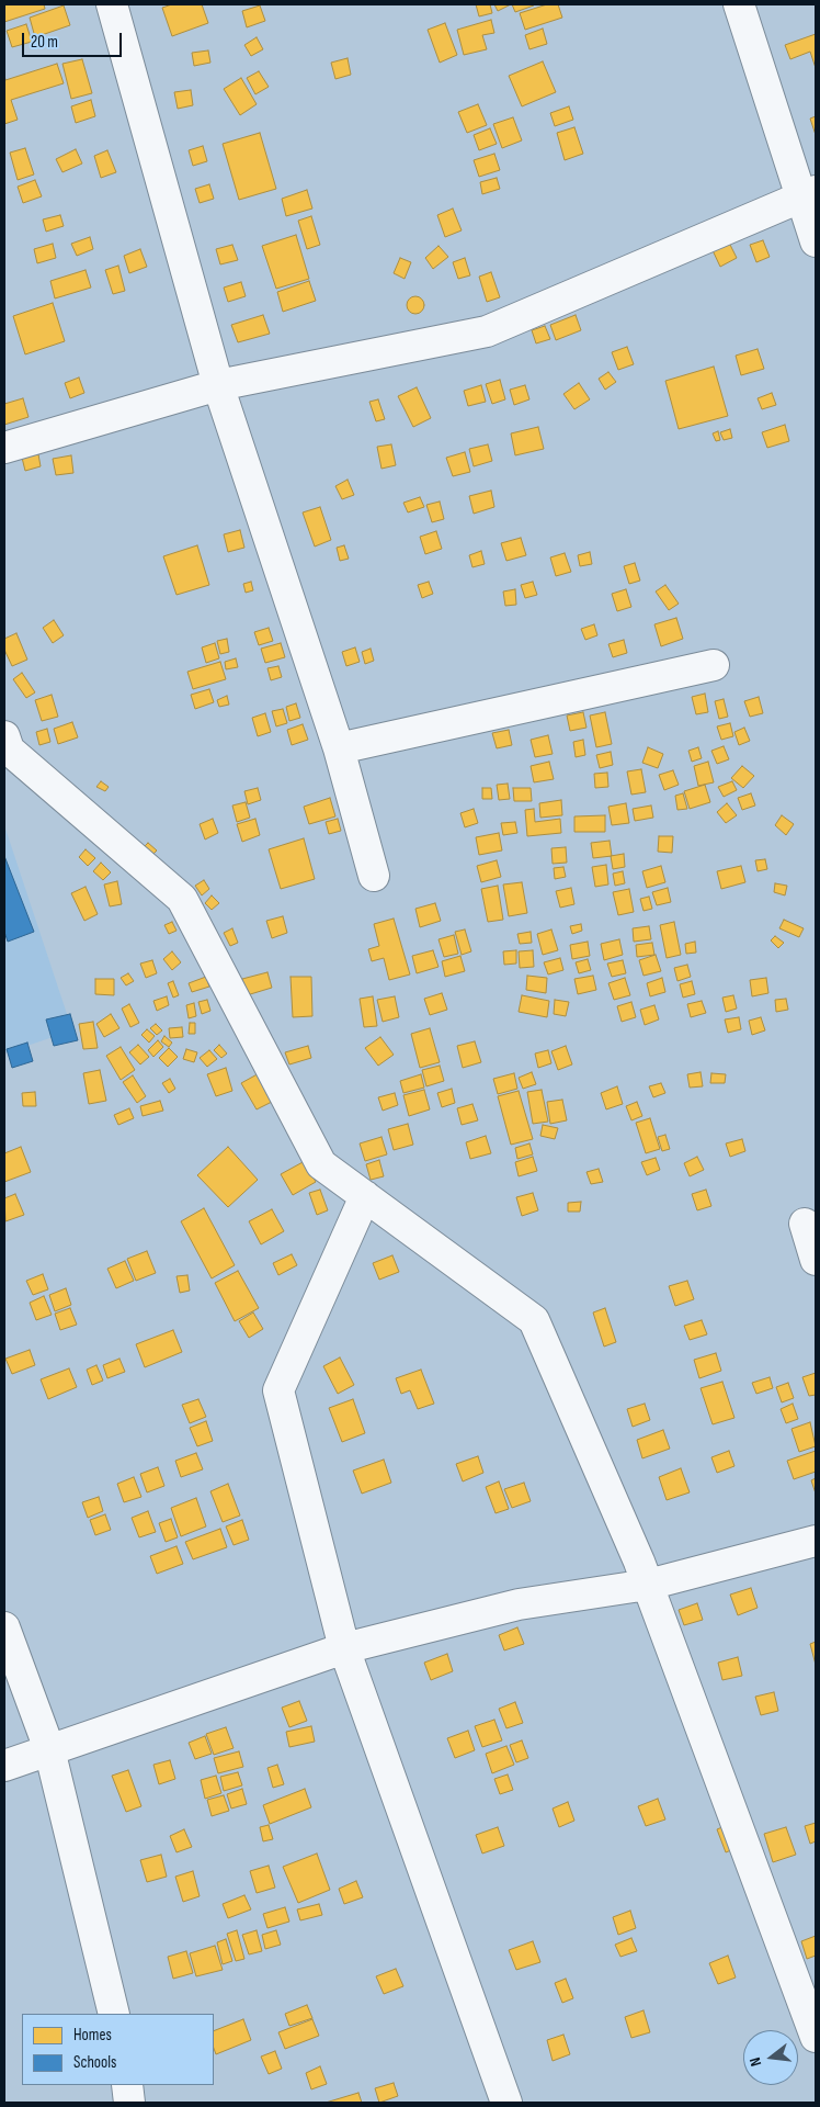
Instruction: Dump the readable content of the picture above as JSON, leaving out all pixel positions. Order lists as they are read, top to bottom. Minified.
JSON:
{"legend":["Homes","Schools"],"scale_bar":"20 m","north":"left"}
